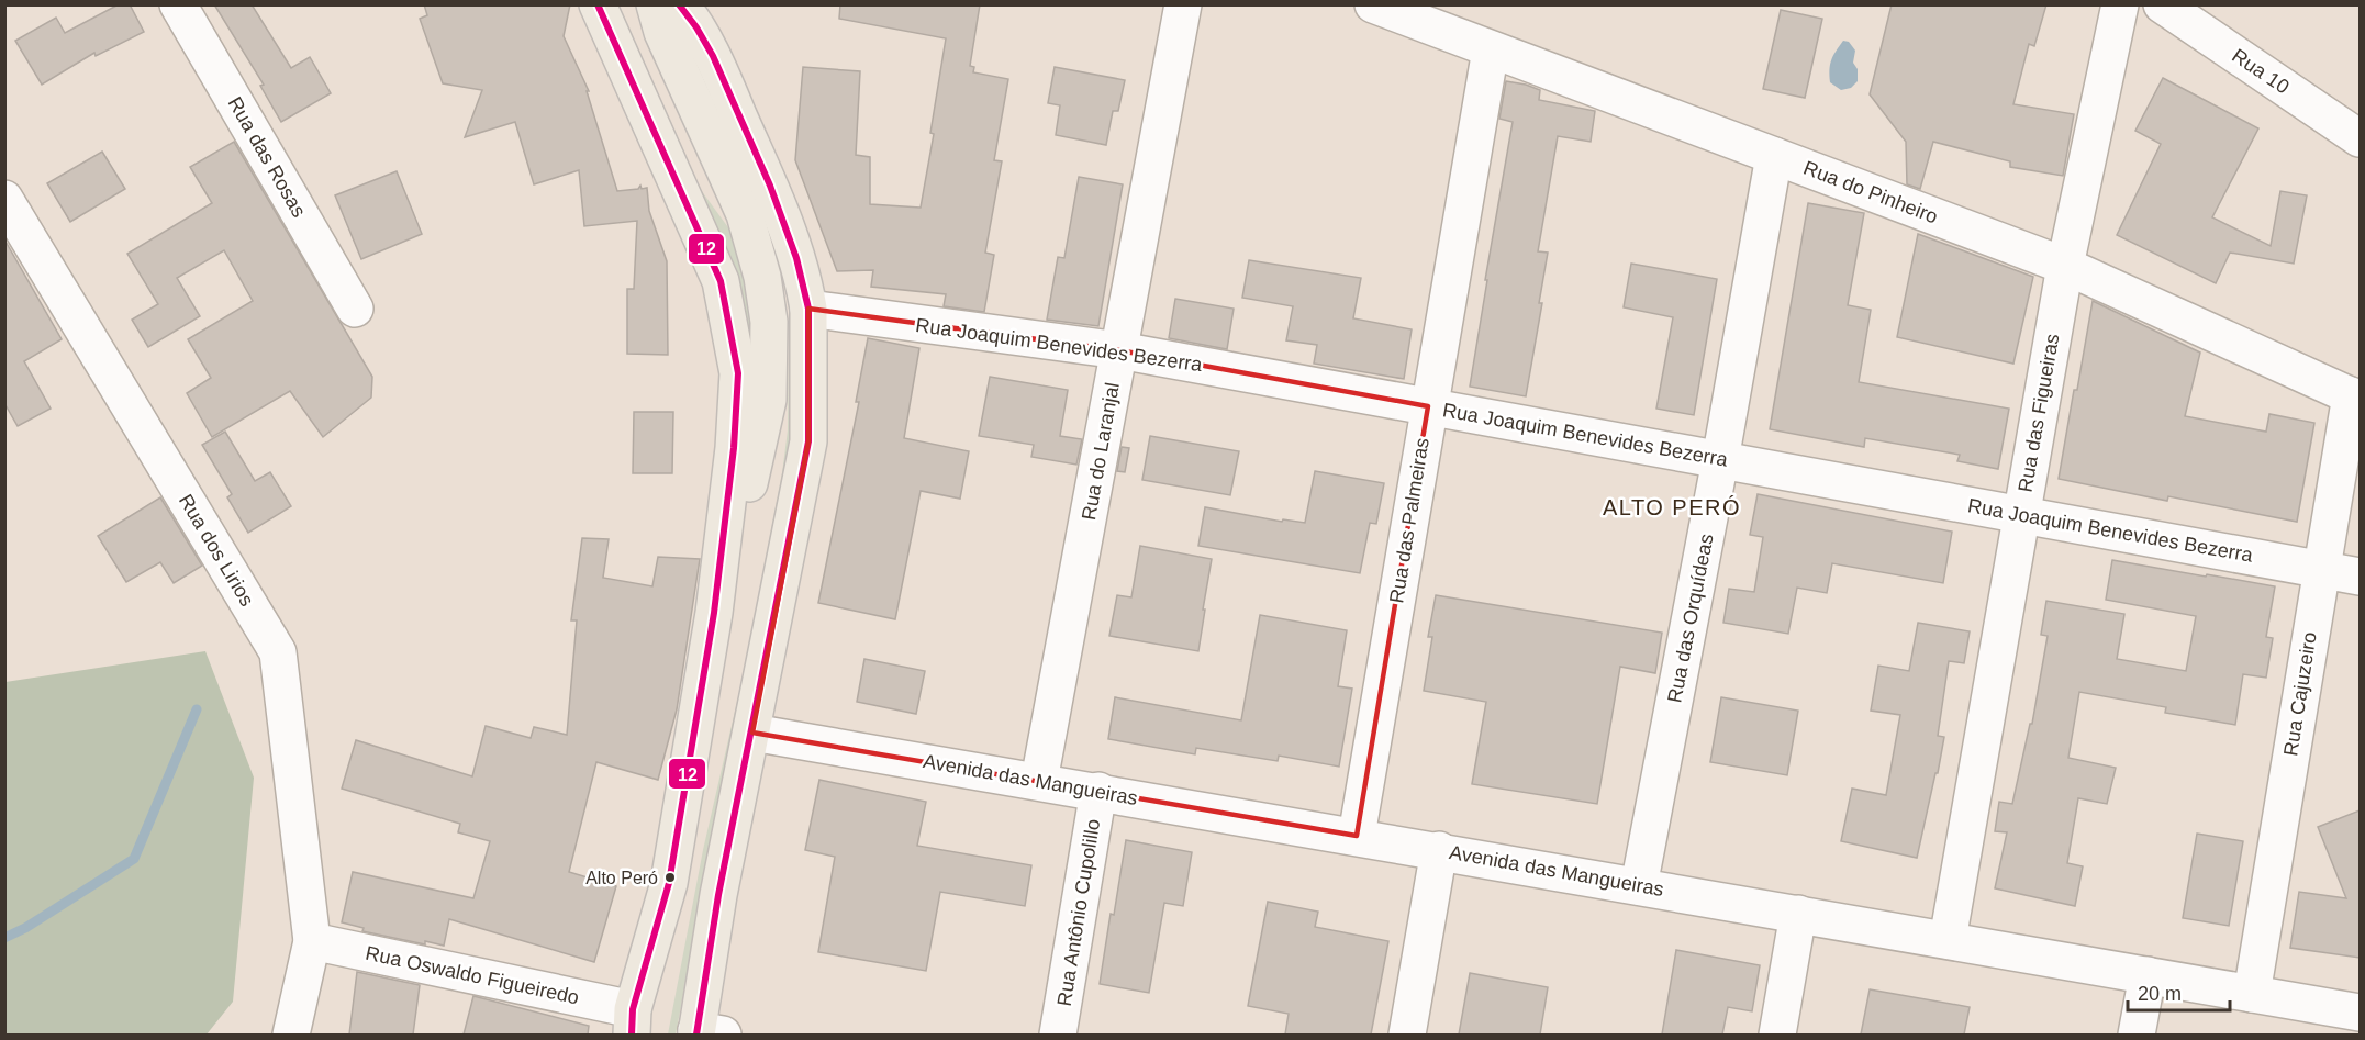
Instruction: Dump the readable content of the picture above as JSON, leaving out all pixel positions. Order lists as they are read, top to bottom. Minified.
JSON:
{"streets":{"street":["Rua 10","Rua das Rosas","Rua do Pinheiro","Rua Joaquim Benevides Bezerra","Rua das Figueiras","Rua do Laranjal","Rua das Palmeiras","Rua dos Lirios","Rua das Orquídeas","Rua Cajuzeiro","Avenida das Mangueiras","Rua Antônio Cupolillo","Rua Oswaldo Figueiredo"]},"crossings":[["Rua do Pinheiro","Rua das Figueiras"],["Rua do Pinheiro","Rua das Palmeiras"],["Rua do Pinheiro","Rua das Orquídeas"],["Rua do Pinheiro","Rua Cajuzeiro"],["Rua Joaquim Benevides Bezerra","Rua das Figueiras"],["Rua Joaquim Benevides Bezerra","Rua do Laranjal"],["Rua Joaquim Benevides Bezerra","Rua das Palmeiras"],["Rua Joaquim Benevides Bezerra","Rua das Orquídeas"],["Rua Joaquim Benevides Bezerra","Rua Cajuzeiro"],["Rua das Figueiras","Avenida das Mangueiras"],["Rua do Laranjal","Avenida das Mangueiras"],["Rua das Palmeiras","Avenida das Mangueiras"],["Rua dos Lirios","Rua Oswaldo Figueiredo"],["Rua das Orquídeas","Avenida das Mangueiras"],["Rua Cajuzeiro","Avenida das Mangueiras"],["Avenida das Mangueiras","Rua Antônio Cupolillo"]],"districts":["ALTO PERÓ"],"places":["Alto Peró"],"lines":["transit line 12"],"scale_bar":"20 m"}
